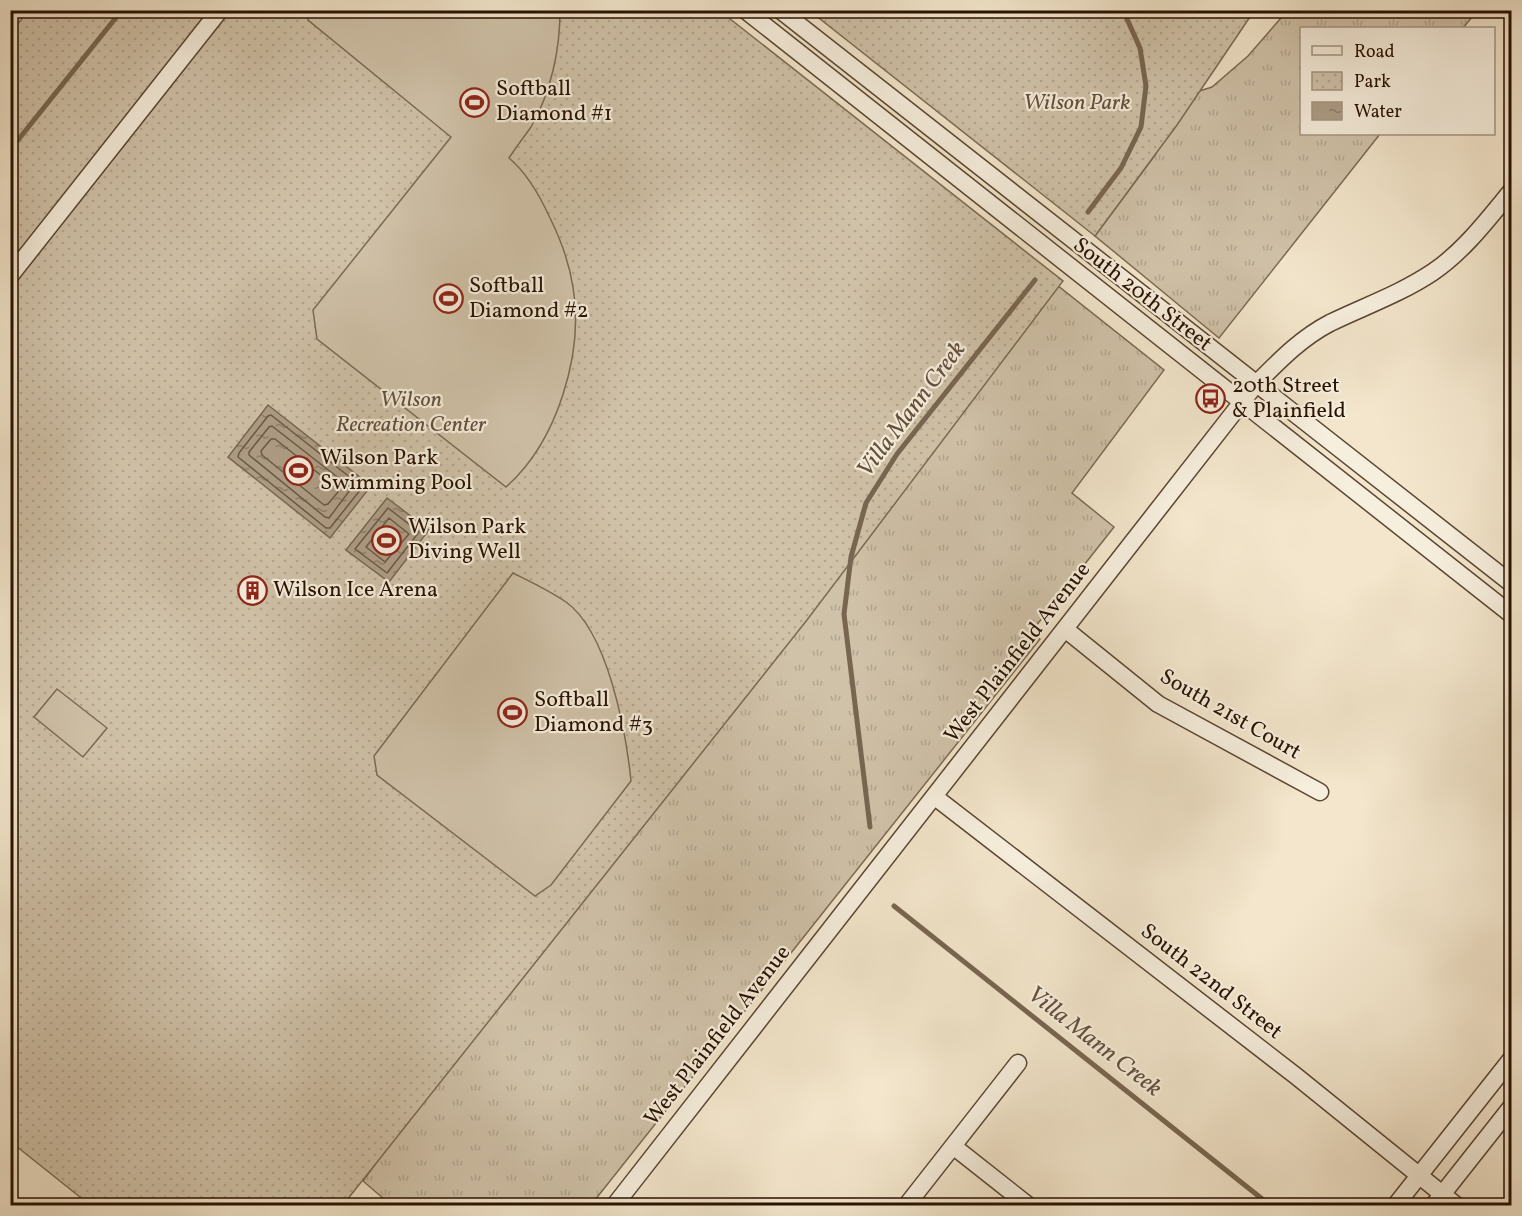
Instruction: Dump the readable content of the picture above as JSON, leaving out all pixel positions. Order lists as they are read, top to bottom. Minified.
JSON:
{"streets":{"street":["South 20th Street","West Plainfield Avenue","South 21st Court","South 22nd Street"]},"crossings":[["South 20th Street","West Plainfield Avenue"],["West Plainfield Avenue","South 21st Court"],["West Plainfield Avenue","South 22nd Street"]],"water":["Villa Mann Creek"],"parks":["Wilson Park","Wilson Recreation Center"],"places":{"sports":["Softball Diamond #1","Softball Diamond #2","Wilson Park Swimming Pool","Wilson Park Diving Well","Softball Diamond #3"],"bus stop":["20th Street & Plainfield"],"building":["Wilson Ice Arena"]},"legend":["Road","Park","Water"]}
